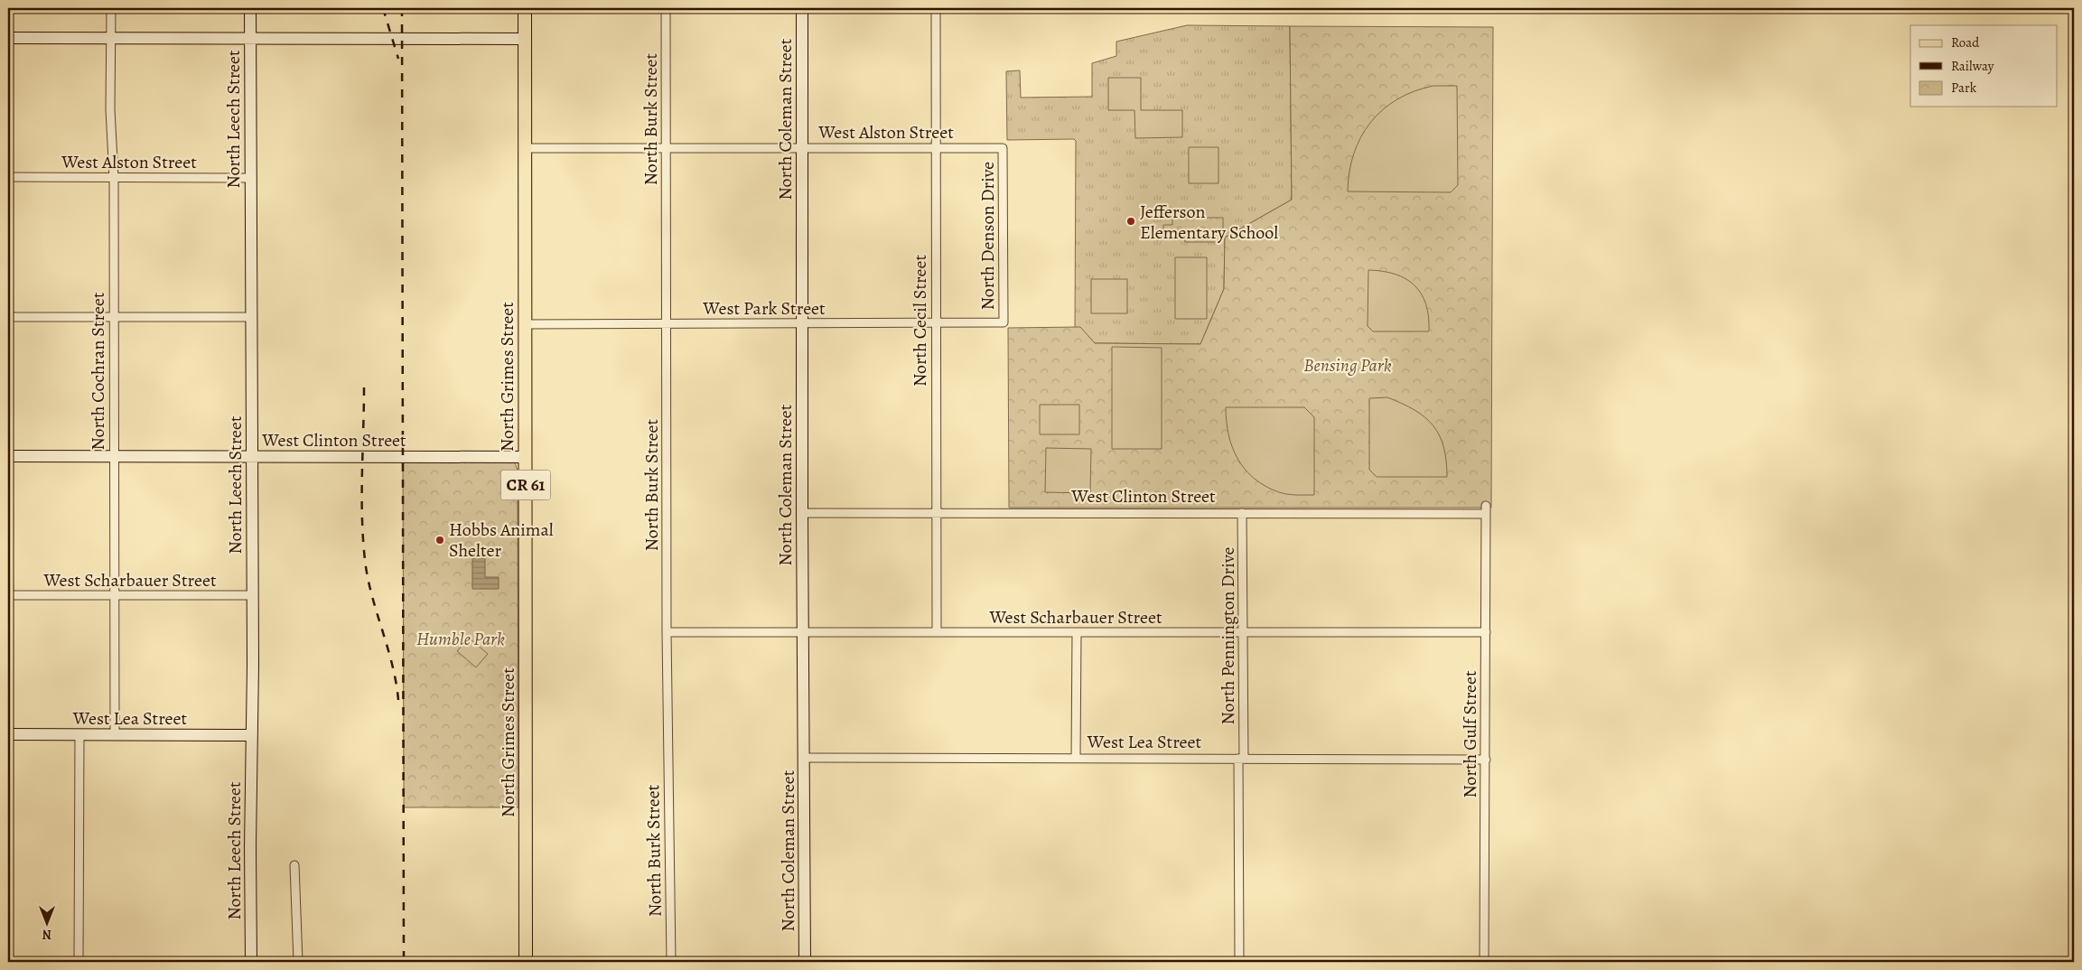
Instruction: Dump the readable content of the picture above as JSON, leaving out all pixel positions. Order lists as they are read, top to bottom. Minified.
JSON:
{"streets":{"main road":["North Grimes Street","CR 61"],"street":["North Leech Street","North Burk Street","North Coleman Street","West Alston Street","North Denson Drive","West Park Street","North Cecil Street","North Cochran Street","West Clinton Street","West Scharbauer Street","North Pennington Drive","West Lea Street","North Gulf Street"]},"crossings":[["North Leech Street","West Alston Street"],["North Leech Street","West Clinton Street"],["North Leech Street","West Scharbauer Street"],["North Leech Street","West Lea Street"],["North Burk Street","West Alston Street"],["North Burk Street","West Park Street"],["North Burk Street","West Scharbauer Street"],["North Coleman Street","West Alston Street"],["North Coleman Street","West Park Street"],["North Coleman Street","West Clinton Street"],["North Coleman Street","West Scharbauer Street"],["North Coleman Street","West Lea Street"],["West Alston Street","North Denson Drive"],["West Alston Street","North Cecil Street"],["West Alston Street","North Cochran Street"],["West Alston Street","North Grimes Street"],["North Denson Drive","West Park Street"],["West Park Street","North Cecil Street"],["West Park Street","North Grimes Street"],["North Cecil Street","West Clinton Street"],["North Cecil Street","West Scharbauer Street"],["North Cochran Street","West Clinton Street"],["North Cochran Street","West Scharbauer Street"],["North Cochran Street","West Lea Street"],["North Grimes Street","West Clinton Street"],["West Clinton Street","North Pennington Drive"],["West Clinton Street","North Gulf Street"],["West Scharbauer Street","North Pennington Drive"],["West Scharbauer Street","North Gulf Street"],["North Pennington Drive","West Lea Street"],["West Lea Street","North Gulf Street"]],"parks":["Bensing Park","Humble Park"],"places":["Jefferson Elementary School","Hobbs Animal Shelter"],"legend":["Road","Railway","Park"],"north":"bottom"}
